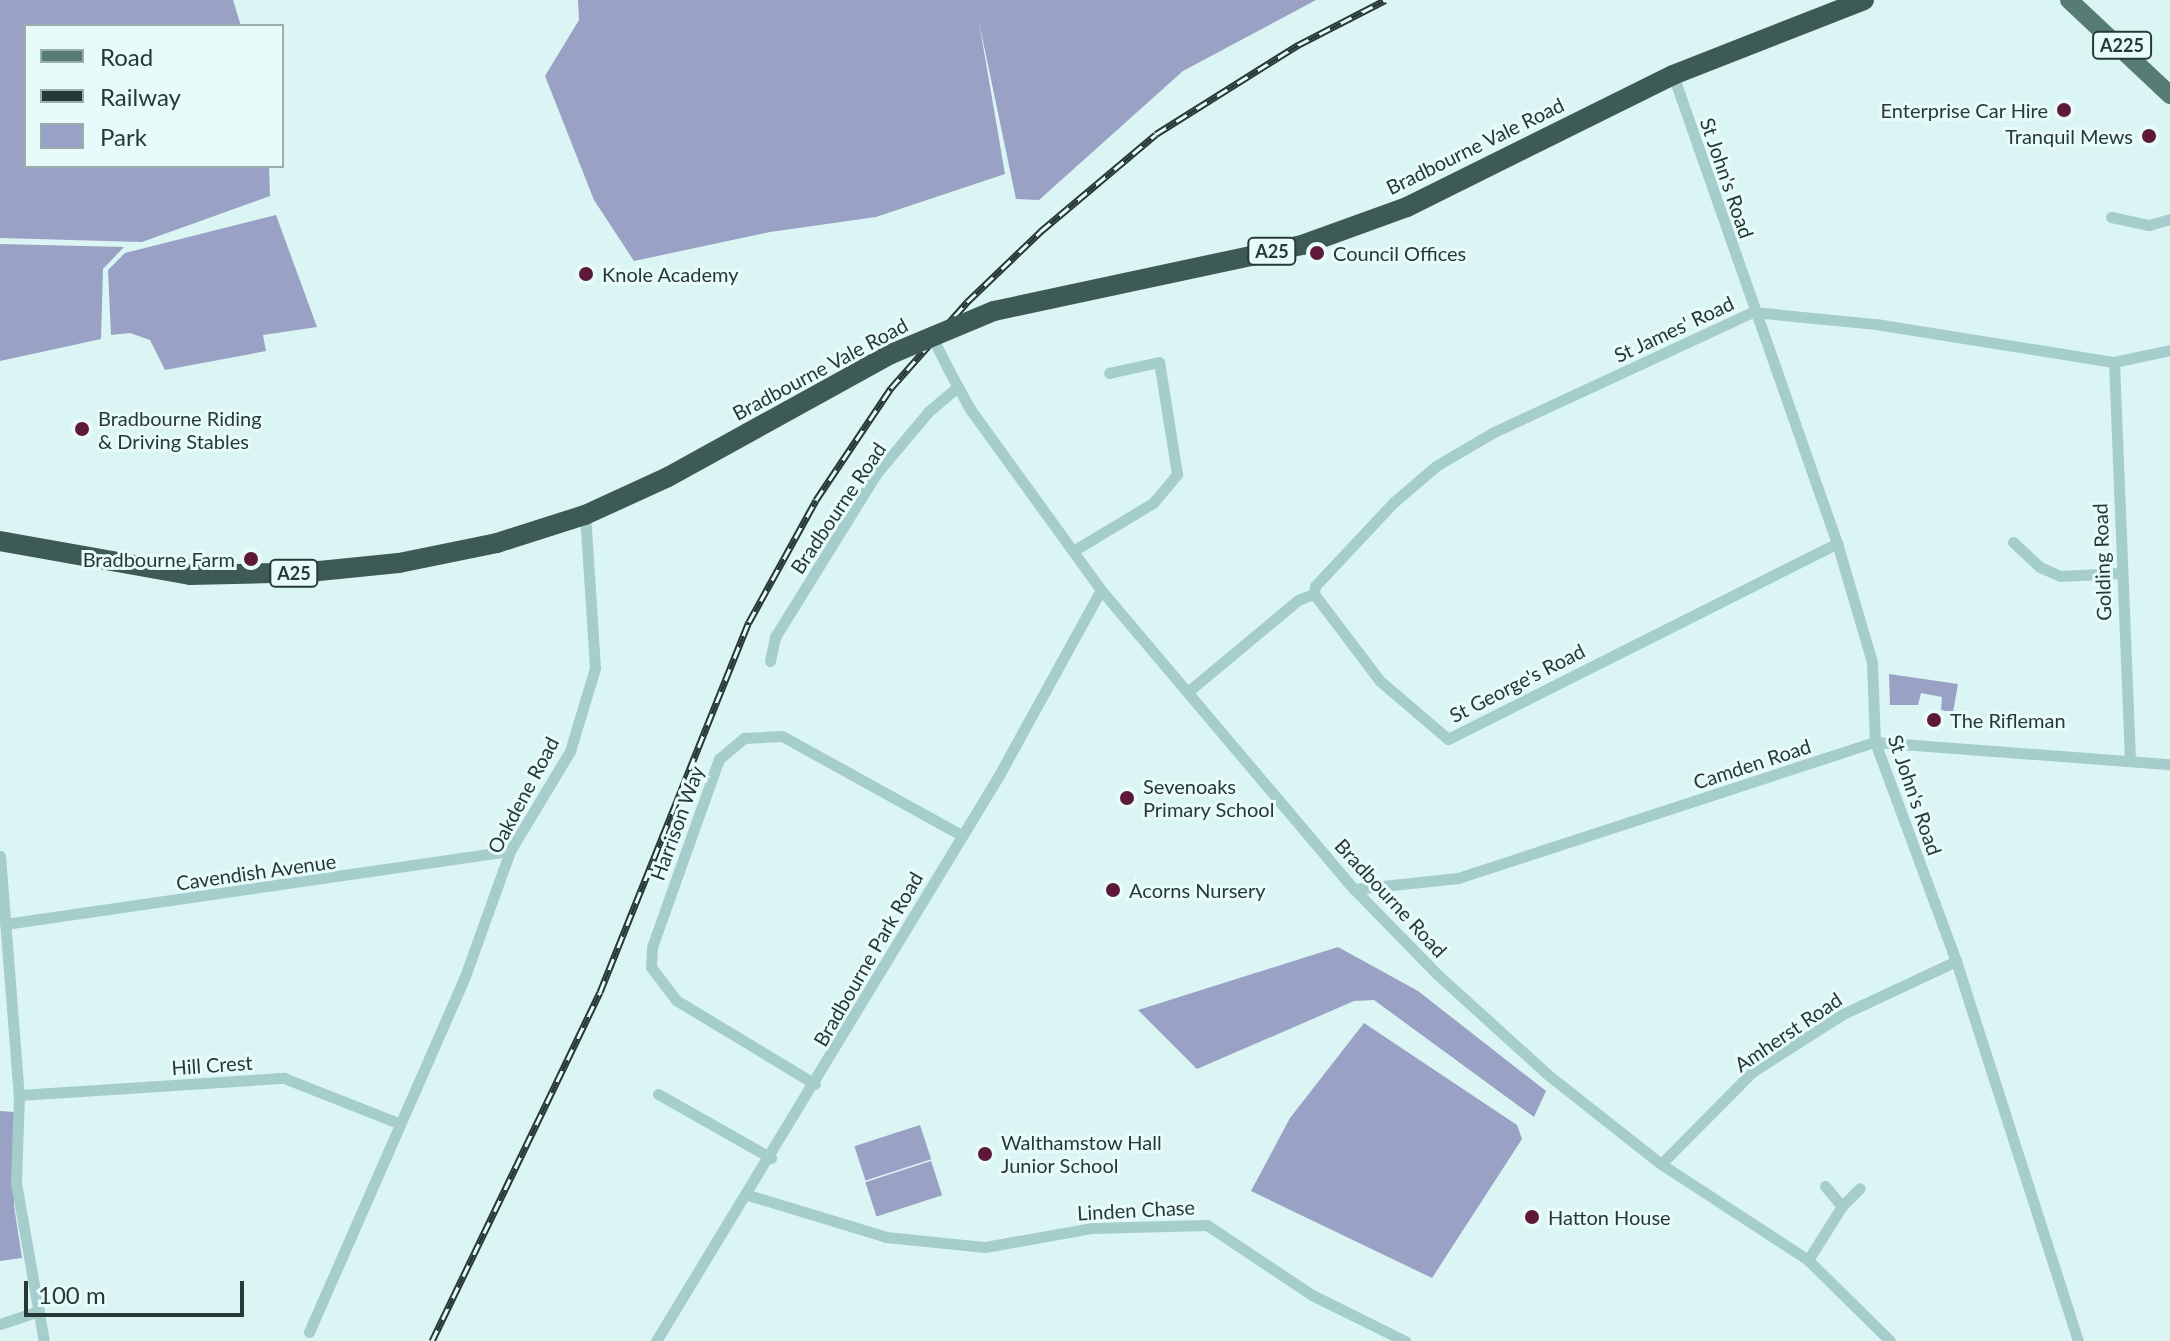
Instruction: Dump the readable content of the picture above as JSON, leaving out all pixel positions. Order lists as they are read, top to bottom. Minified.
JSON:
{"streets":{"highway":["Bradbourne Vale Road","A25"],"main road":["A225"],"street":["St John's Road","St James' Road","Bradbourne Road","Golding Road","St George's Road","Camden Road","Oakdene Road","Harrison Way","Cavendish Avenue","Bradbourne Park Road","Amherst Road","Hill Crest","Linden Chase"]},"crossings":[["Bradbourne Vale Road","St John's Road"],["Bradbourne Vale Road","Bradbourne Road"],["Bradbourne Vale Road","Oakdene Road"],["St John's Road","St James' Road"],["St John's Road","St George's Road"],["St John's Road","Camden Road"],["St John's Road","Amherst Road"],["St James' Road","Golding Road"],["St James' Road","St George's Road"],["Bradbourne Road","Camden Road"],["Bradbourne Road","Bradbourne Park Road"],["Bradbourne Road","Amherst Road"],["Golding Road","Camden Road"],["Oakdene Road","Cavendish Avenue"],["Oakdene Road","Hill Crest"],["Harrison Way","Bradbourne Park Road"],["Bradbourne Park Road","Linden Chase"]],"places":["Enterprise Car Hire","Tranquil Mews","Council Offices","Knole Academy","Bradbourne Riding & Driving Stables","Bradbourne Farm","The Rifleman","Sevenoaks Primary School","Acorns Nursery","Walthamstow Hall Junior School","Hatton House"],"legend":["Road","Railway","Park"],"scale_bar":"100 m"}
